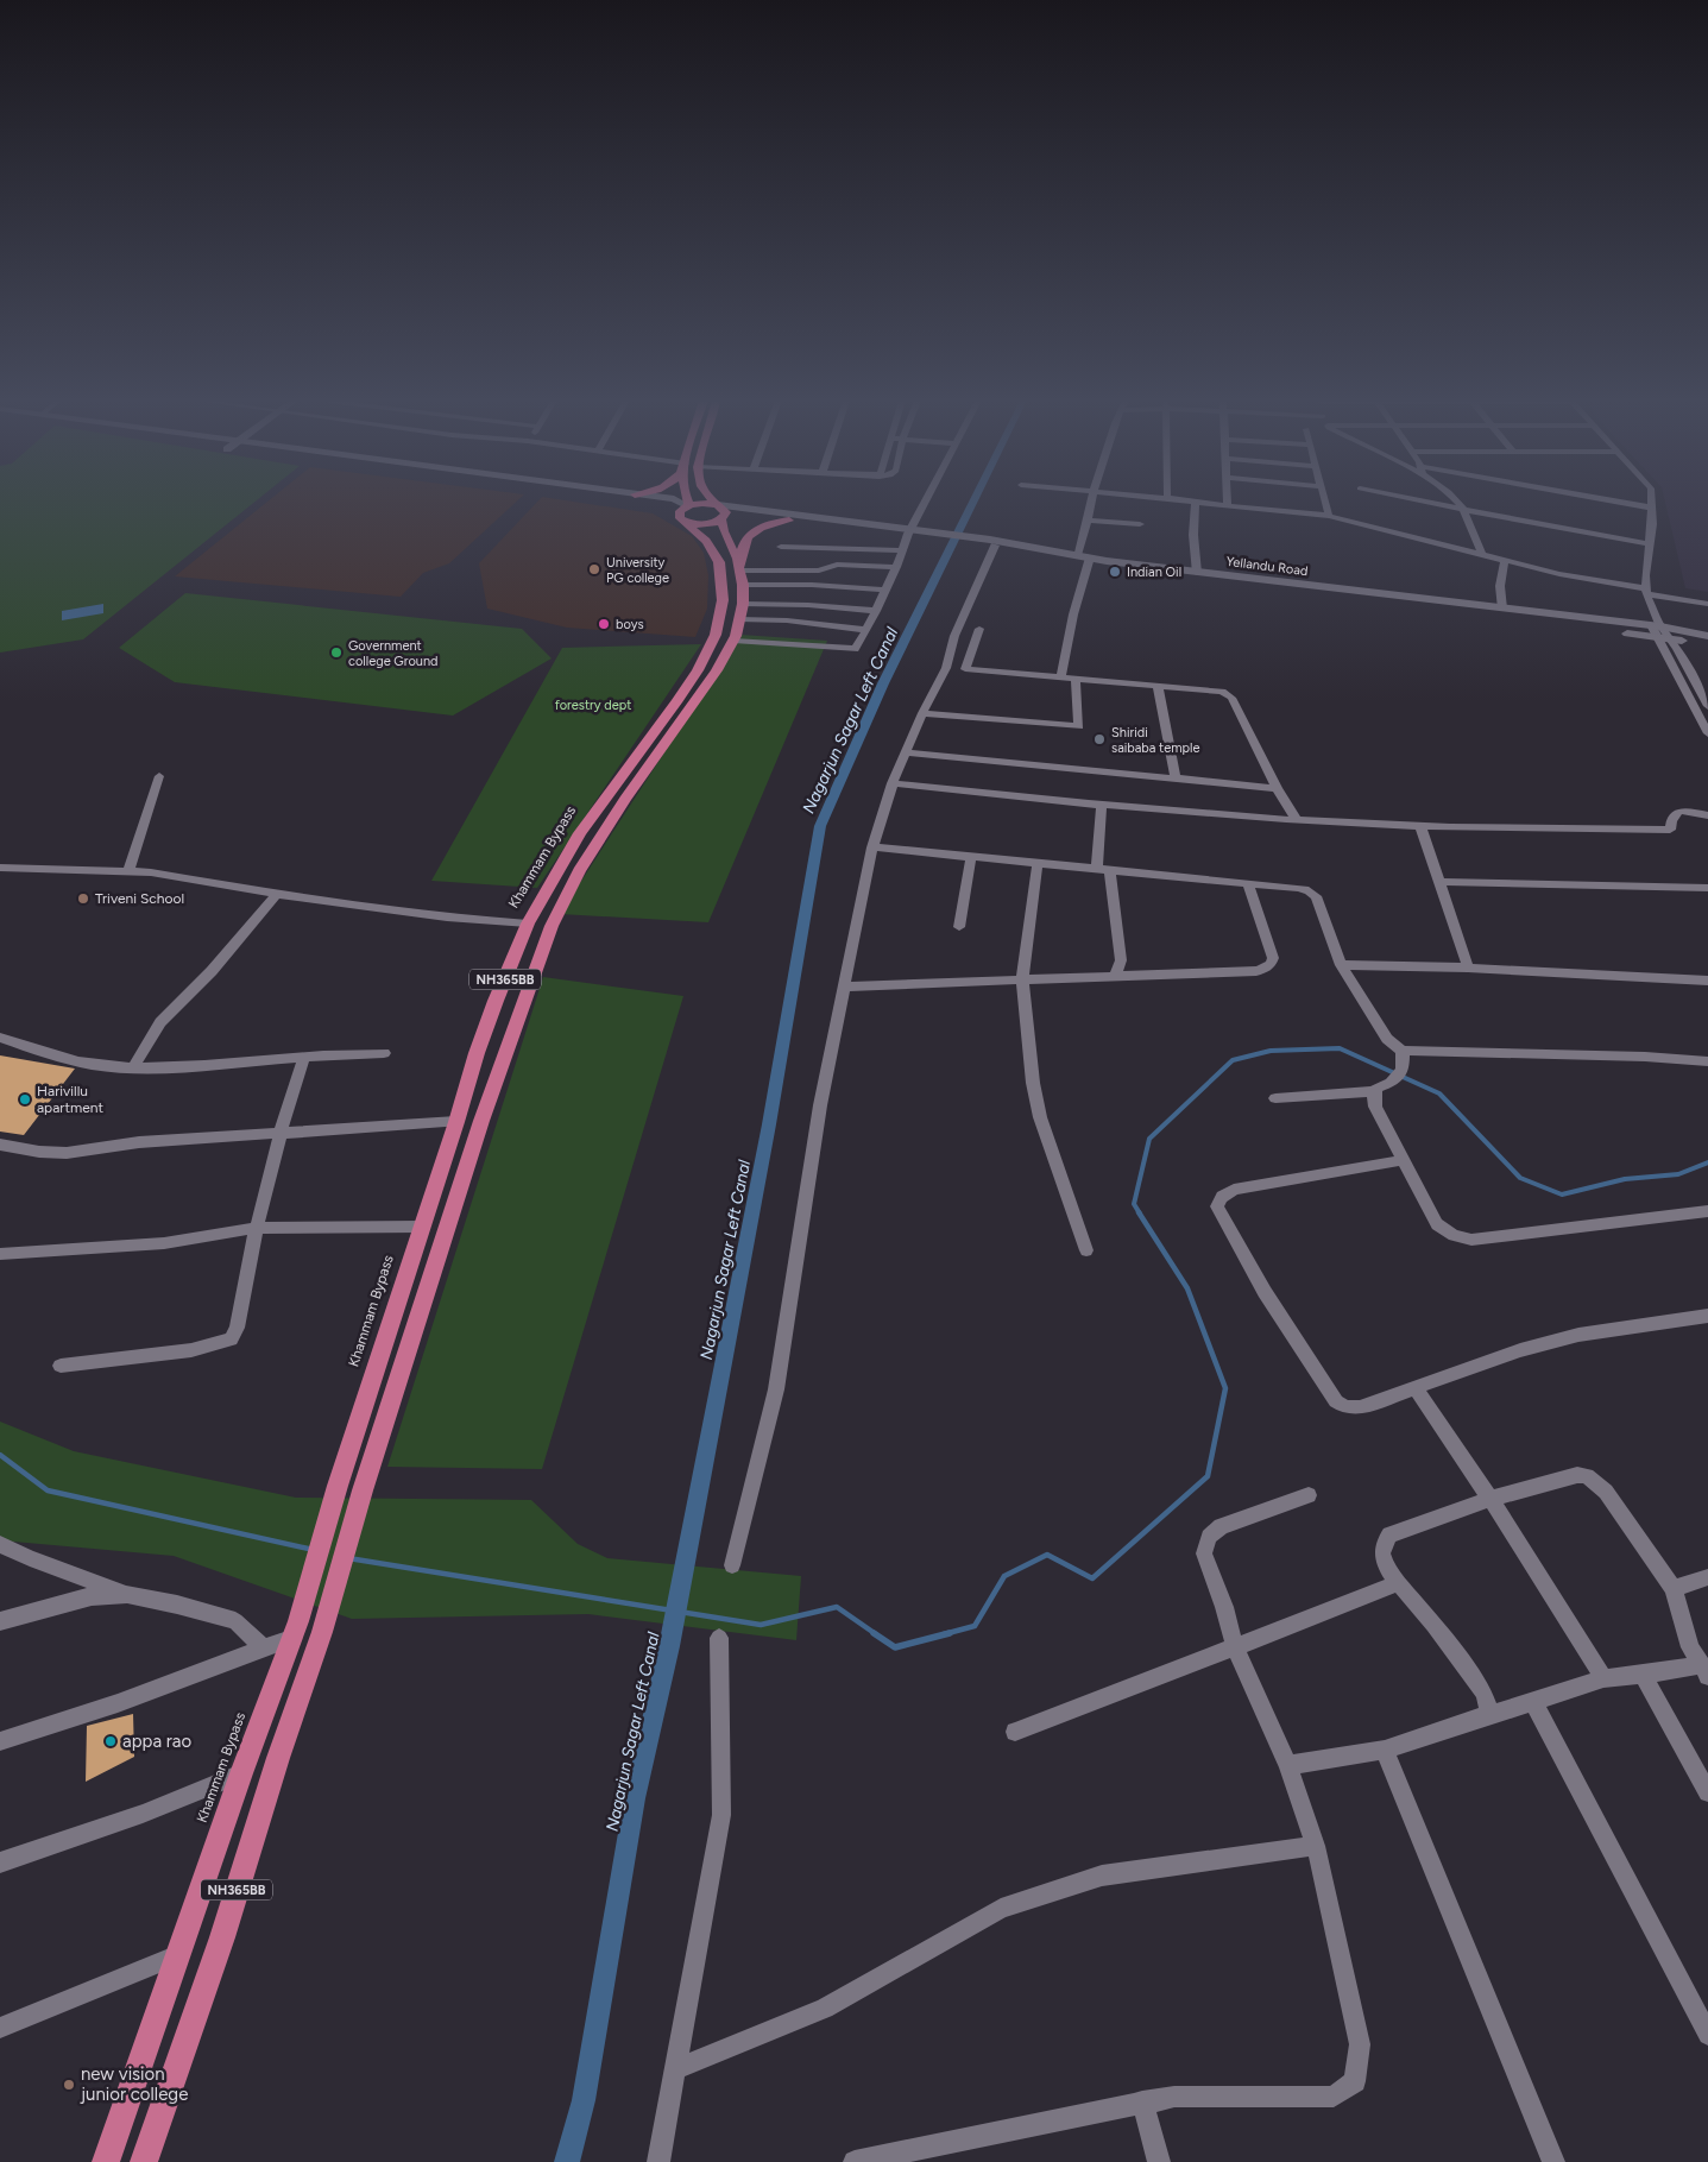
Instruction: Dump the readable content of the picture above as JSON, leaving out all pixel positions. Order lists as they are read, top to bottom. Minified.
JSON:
{"streets":{"highway":["Khammam Bypass","NH365BB"],"main road":["Yellandu Road"]},"crossings":[["Yellandu Road","NH365BB"]],"water":["Nagarjun Sagar Left Canal"],"parks":["forestry dept"],"places":["University PG college","Indian Oil","boys","Government college Ground","Shiridi saibaba temple","Triveni School","Harivillu apartment","appa rao","new vision junior college"]}
